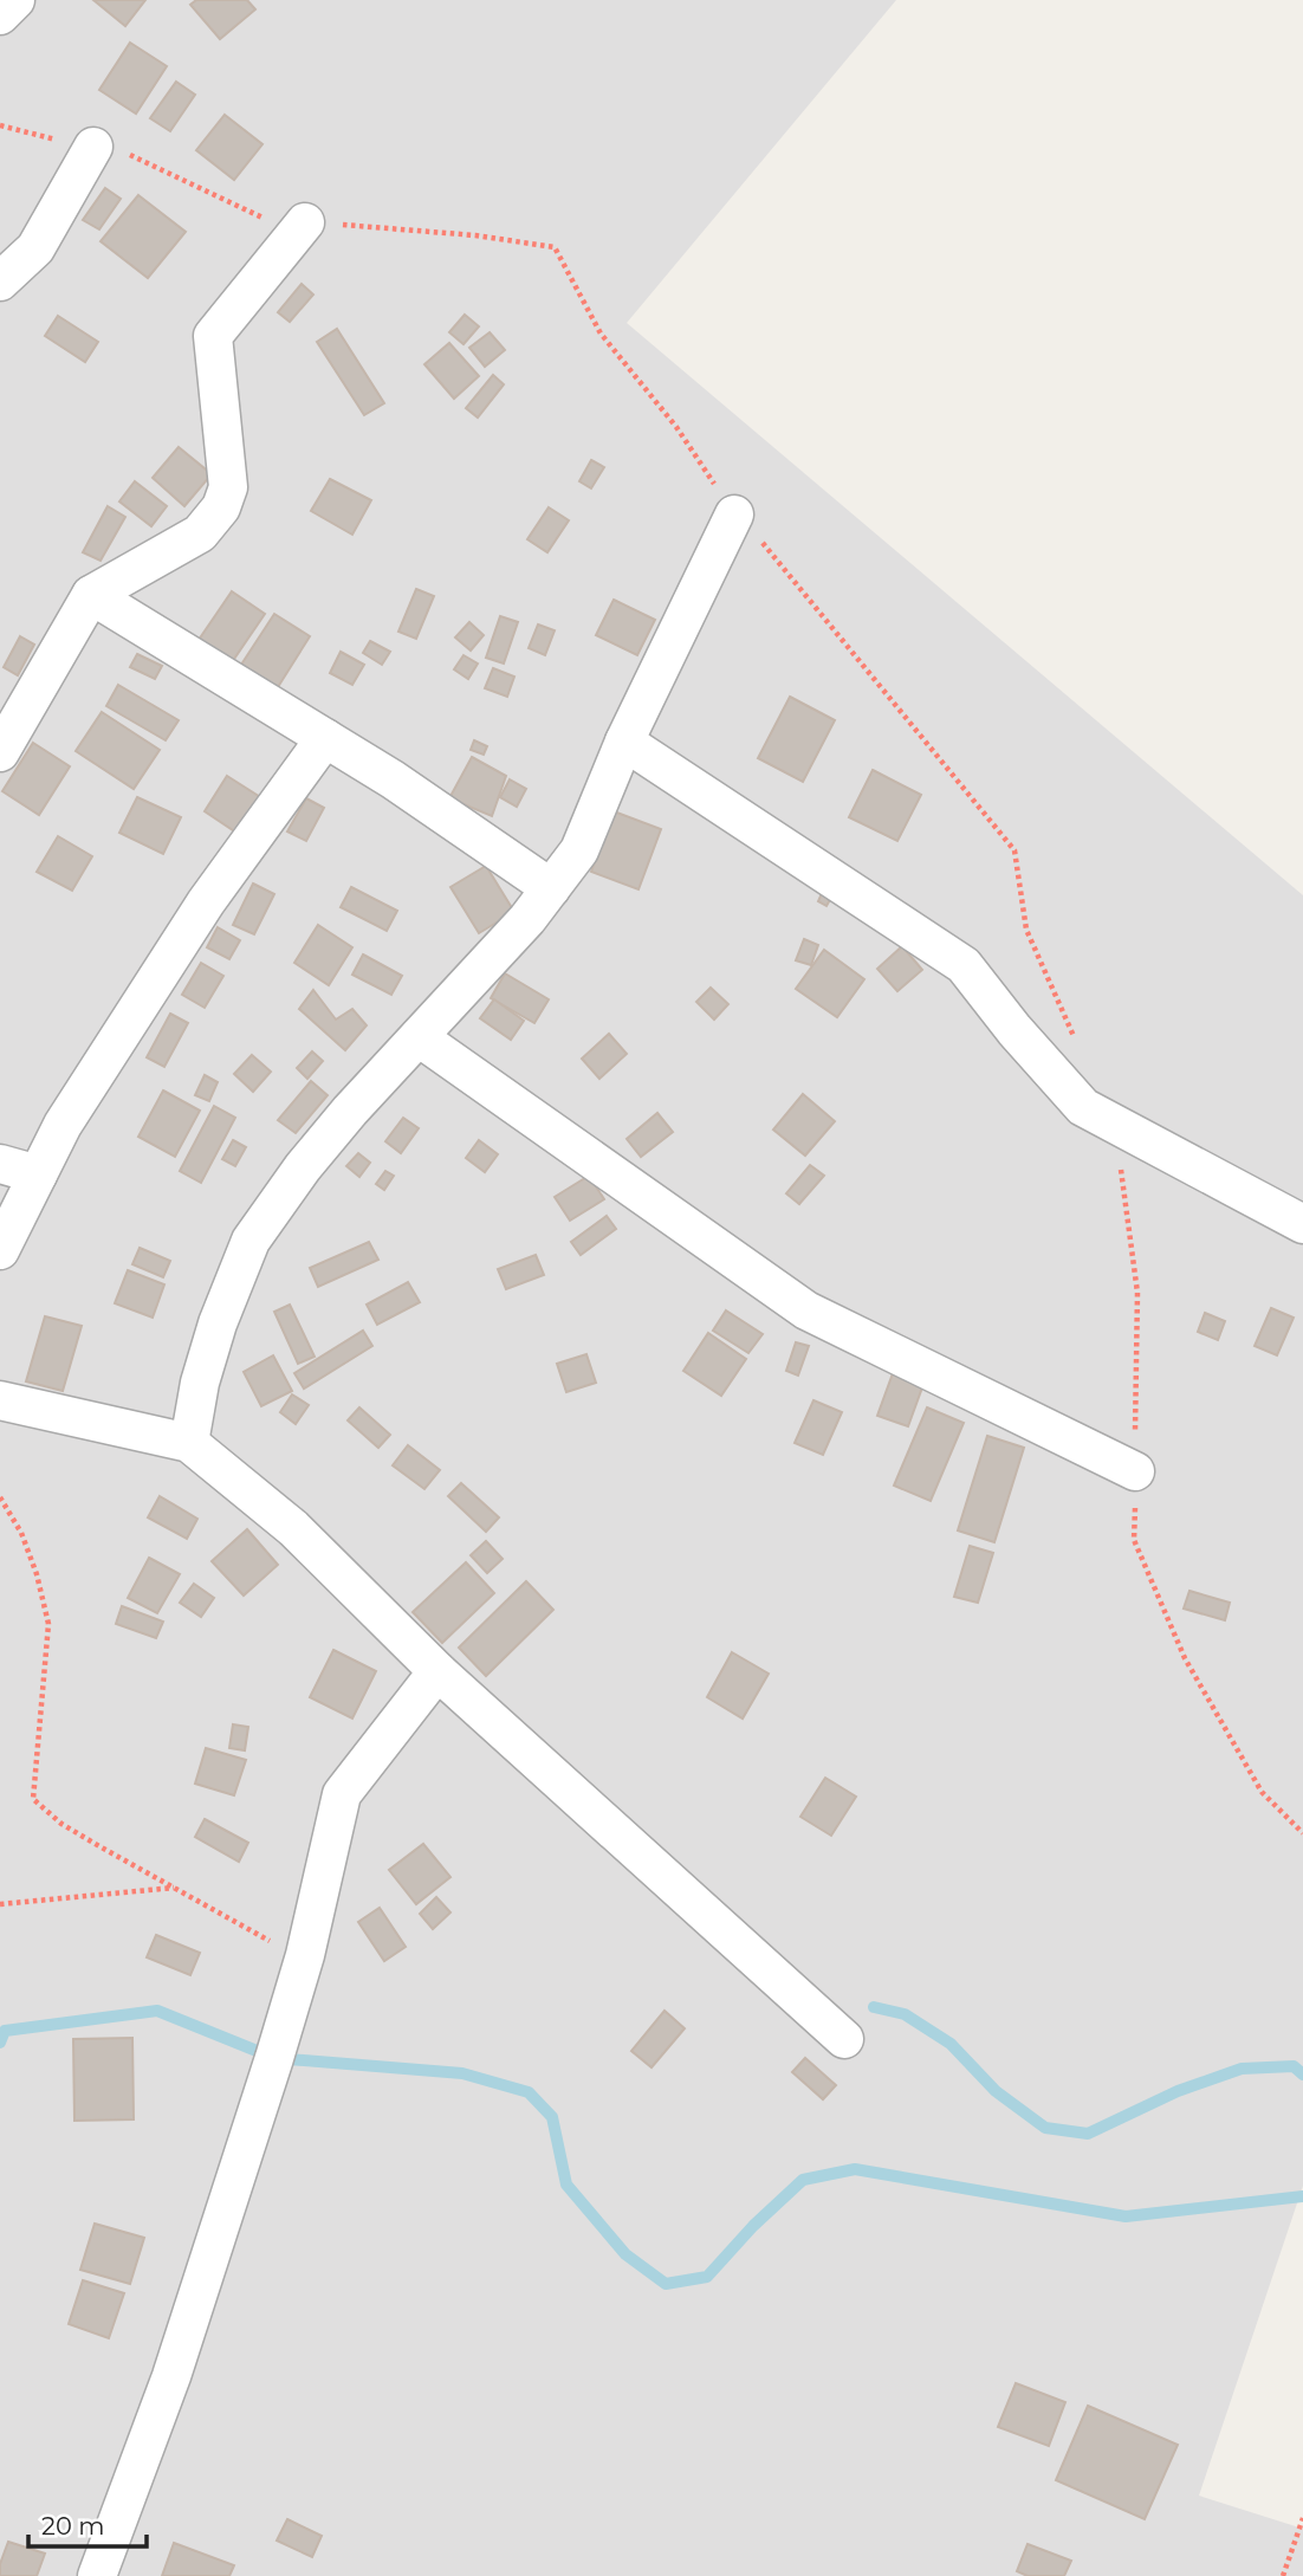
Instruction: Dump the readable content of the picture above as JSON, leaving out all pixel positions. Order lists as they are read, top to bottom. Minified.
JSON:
{"scale_bar":"20 m"}
